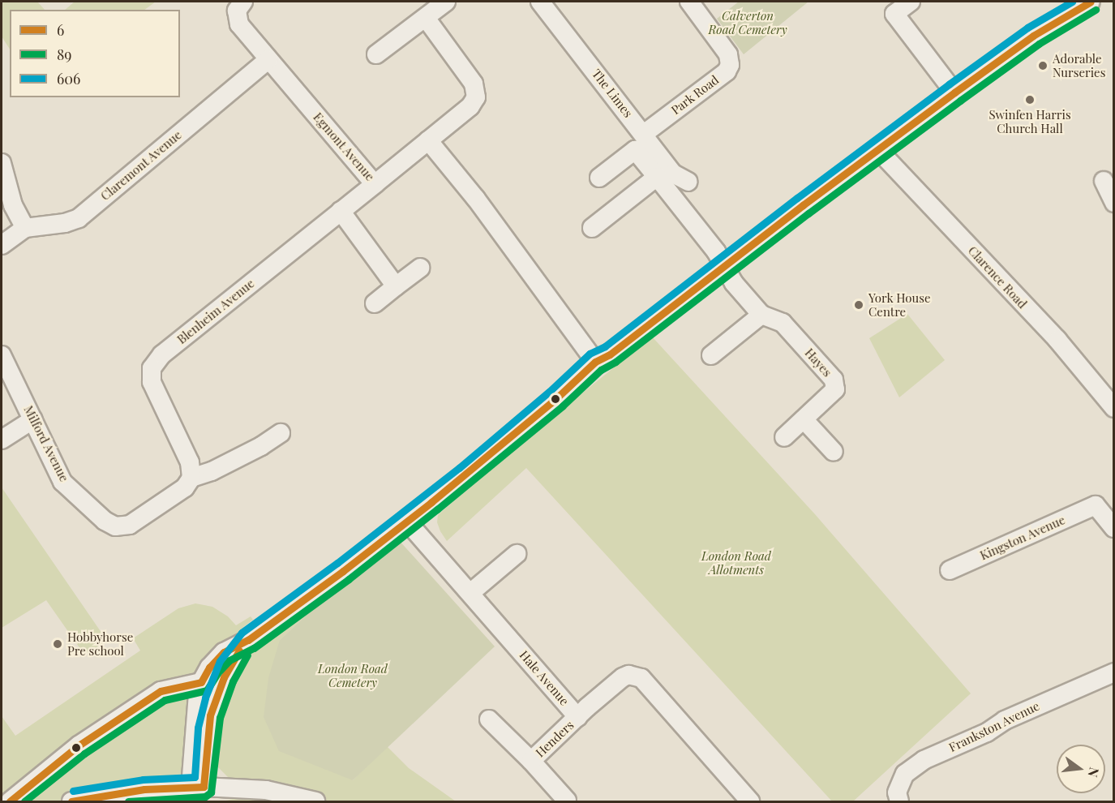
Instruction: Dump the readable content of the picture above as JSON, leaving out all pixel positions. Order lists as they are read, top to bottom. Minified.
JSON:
{"streets":{"street":["The Limes","Park Road","Egmont Avenue","Claremont Avenue","Clarence Road","Blenheim Avenue","Hayes","Milford Avenue","Kingston Avenue","Hale Avenue","Frankston Avenue","Henders"]},"crossings":[["The Limes","Park Road"],["Egmont Avenue","Claremont Avenue"],["Egmont Avenue","Blenheim Avenue"],["Blenheim Avenue","Milford Avenue"],["Hale Avenue","Henders"]],"parks":["Calverton Road Cemetery","London Road Allotments","London Road Cemetery"],"places":["Adorable Nurseries","Swinfen Harris Church Hall","York House Centre","Hobbyhorse Pre school"],"lines":["transit line 6","transit line 606","transit line 89"],"legend":["6","89","606"],"north":"right"}
